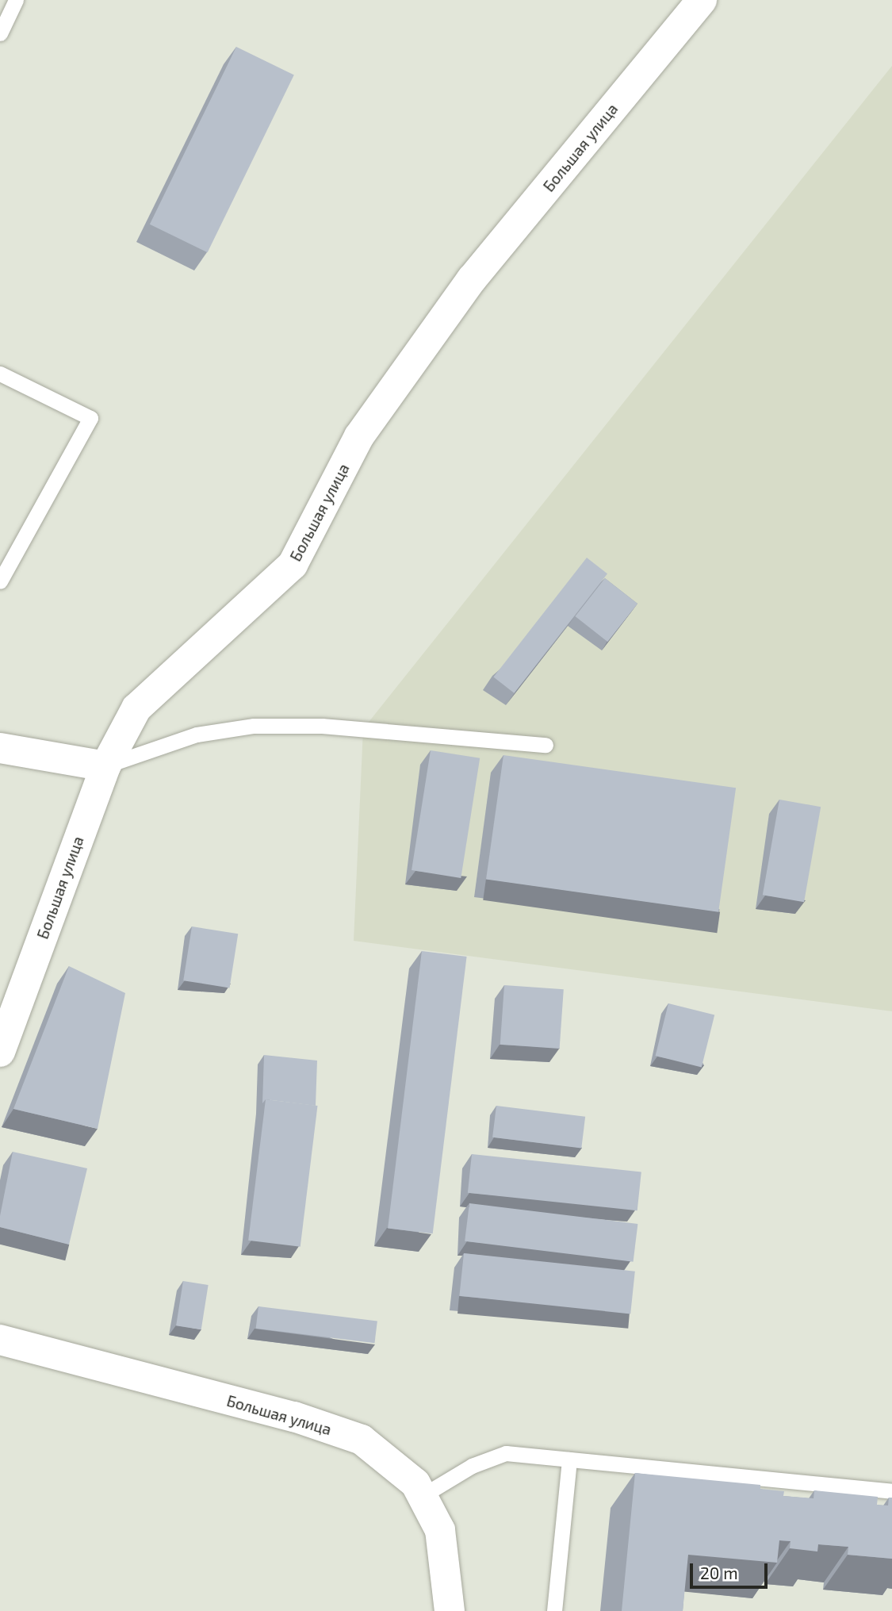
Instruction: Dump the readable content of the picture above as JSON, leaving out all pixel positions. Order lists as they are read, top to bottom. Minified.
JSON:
{"streets":{"street":["Большая улица"]},"scale_bar":"20 m"}
